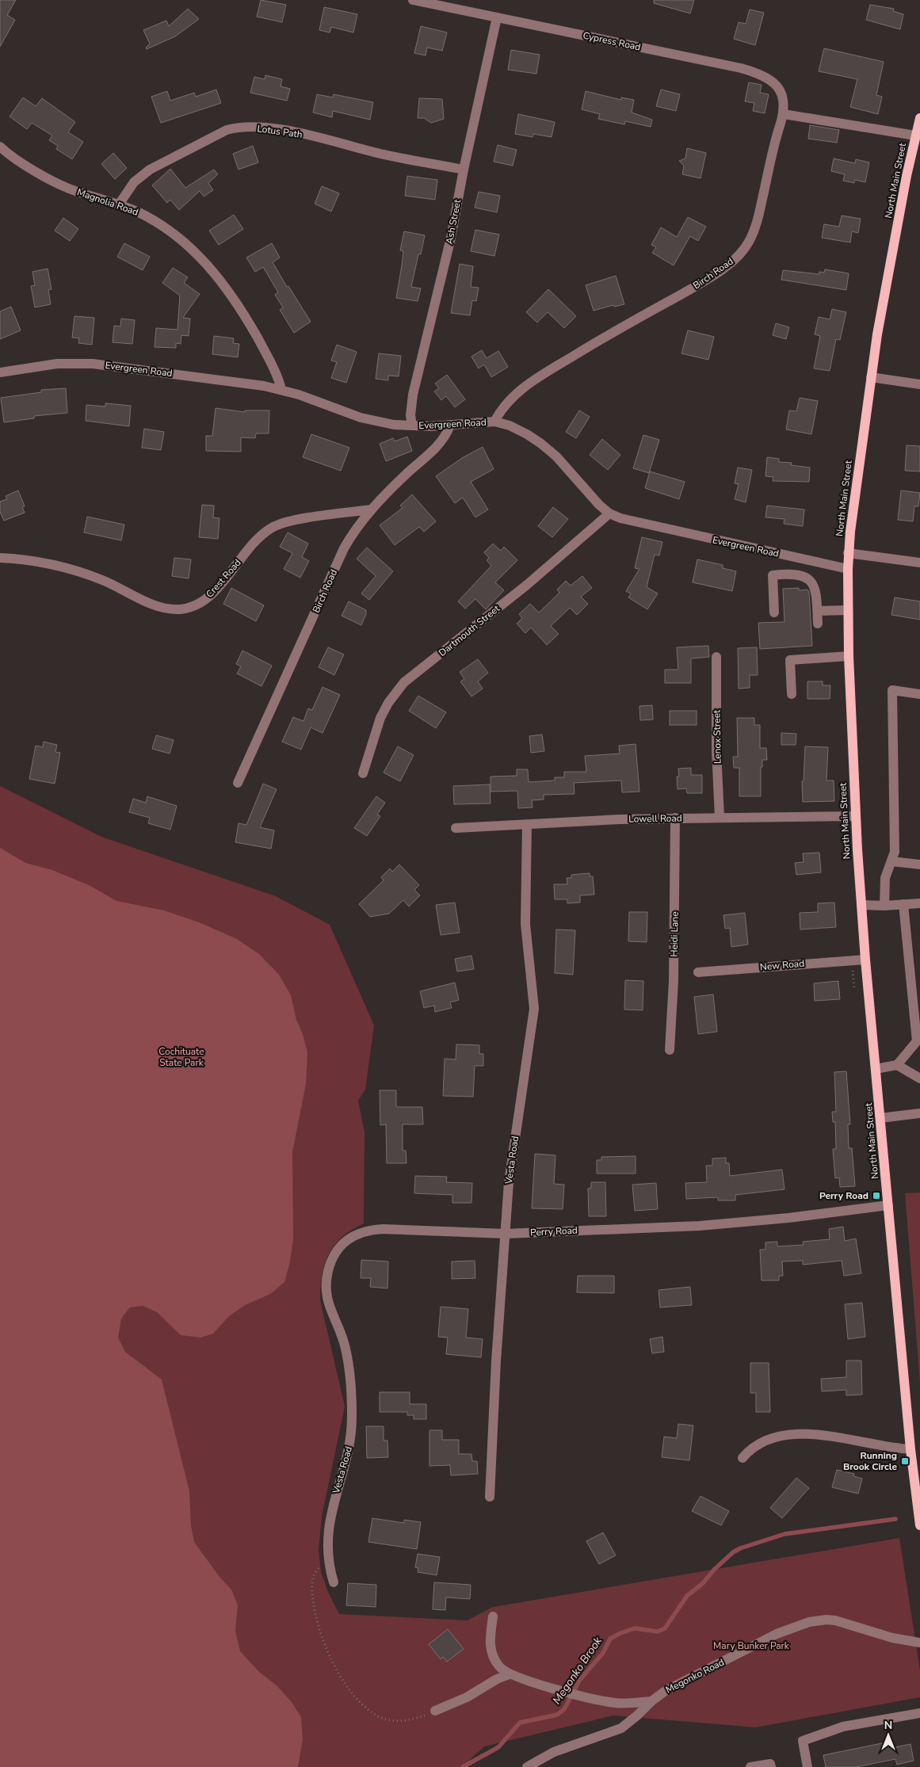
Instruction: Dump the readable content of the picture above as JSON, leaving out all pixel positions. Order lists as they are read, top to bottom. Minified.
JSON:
{"streets":{"main road":["North Main Street"],"street":["Cypress Road","Lotus Path","Magnolia Road","Ash Street","Birch Road","Evergreen Road","Crest Road","Dartmouth Street","Lenox Street","Lowell Road","Heidi Lane","New Road","Vesta Road","Perry Road","Megonko Road"]},"crossings":[["Cypress Road","Ash Street"],["Cypress Road","Birch Road"],["Lotus Path","Magnolia Road"],["Lotus Path","Ash Street"],["North Main Street","Evergreen Road"],["North Main Street","Lowell Road"],["North Main Street","New Road"],["North Main Street","Perry Road"],["Magnolia Road","Evergreen Road"],["Ash Street","Evergreen Road"],["Birch Road","Evergreen Road"],["Birch Road","Crest Road"],["Evergreen Road","Dartmouth Street"],["Lenox Street","Lowell Road"],["Lowell Road","Heidi Lane"],["Lowell Road","Vesta Road"],["Vesta Road","Perry Road"]],"water":["Megonko Brook"],"parks":["Cochituate State Park","Mary Bunker Park"],"places":{"transit":["Perry Road","Running Brook Circle"]},"north":"top"}
